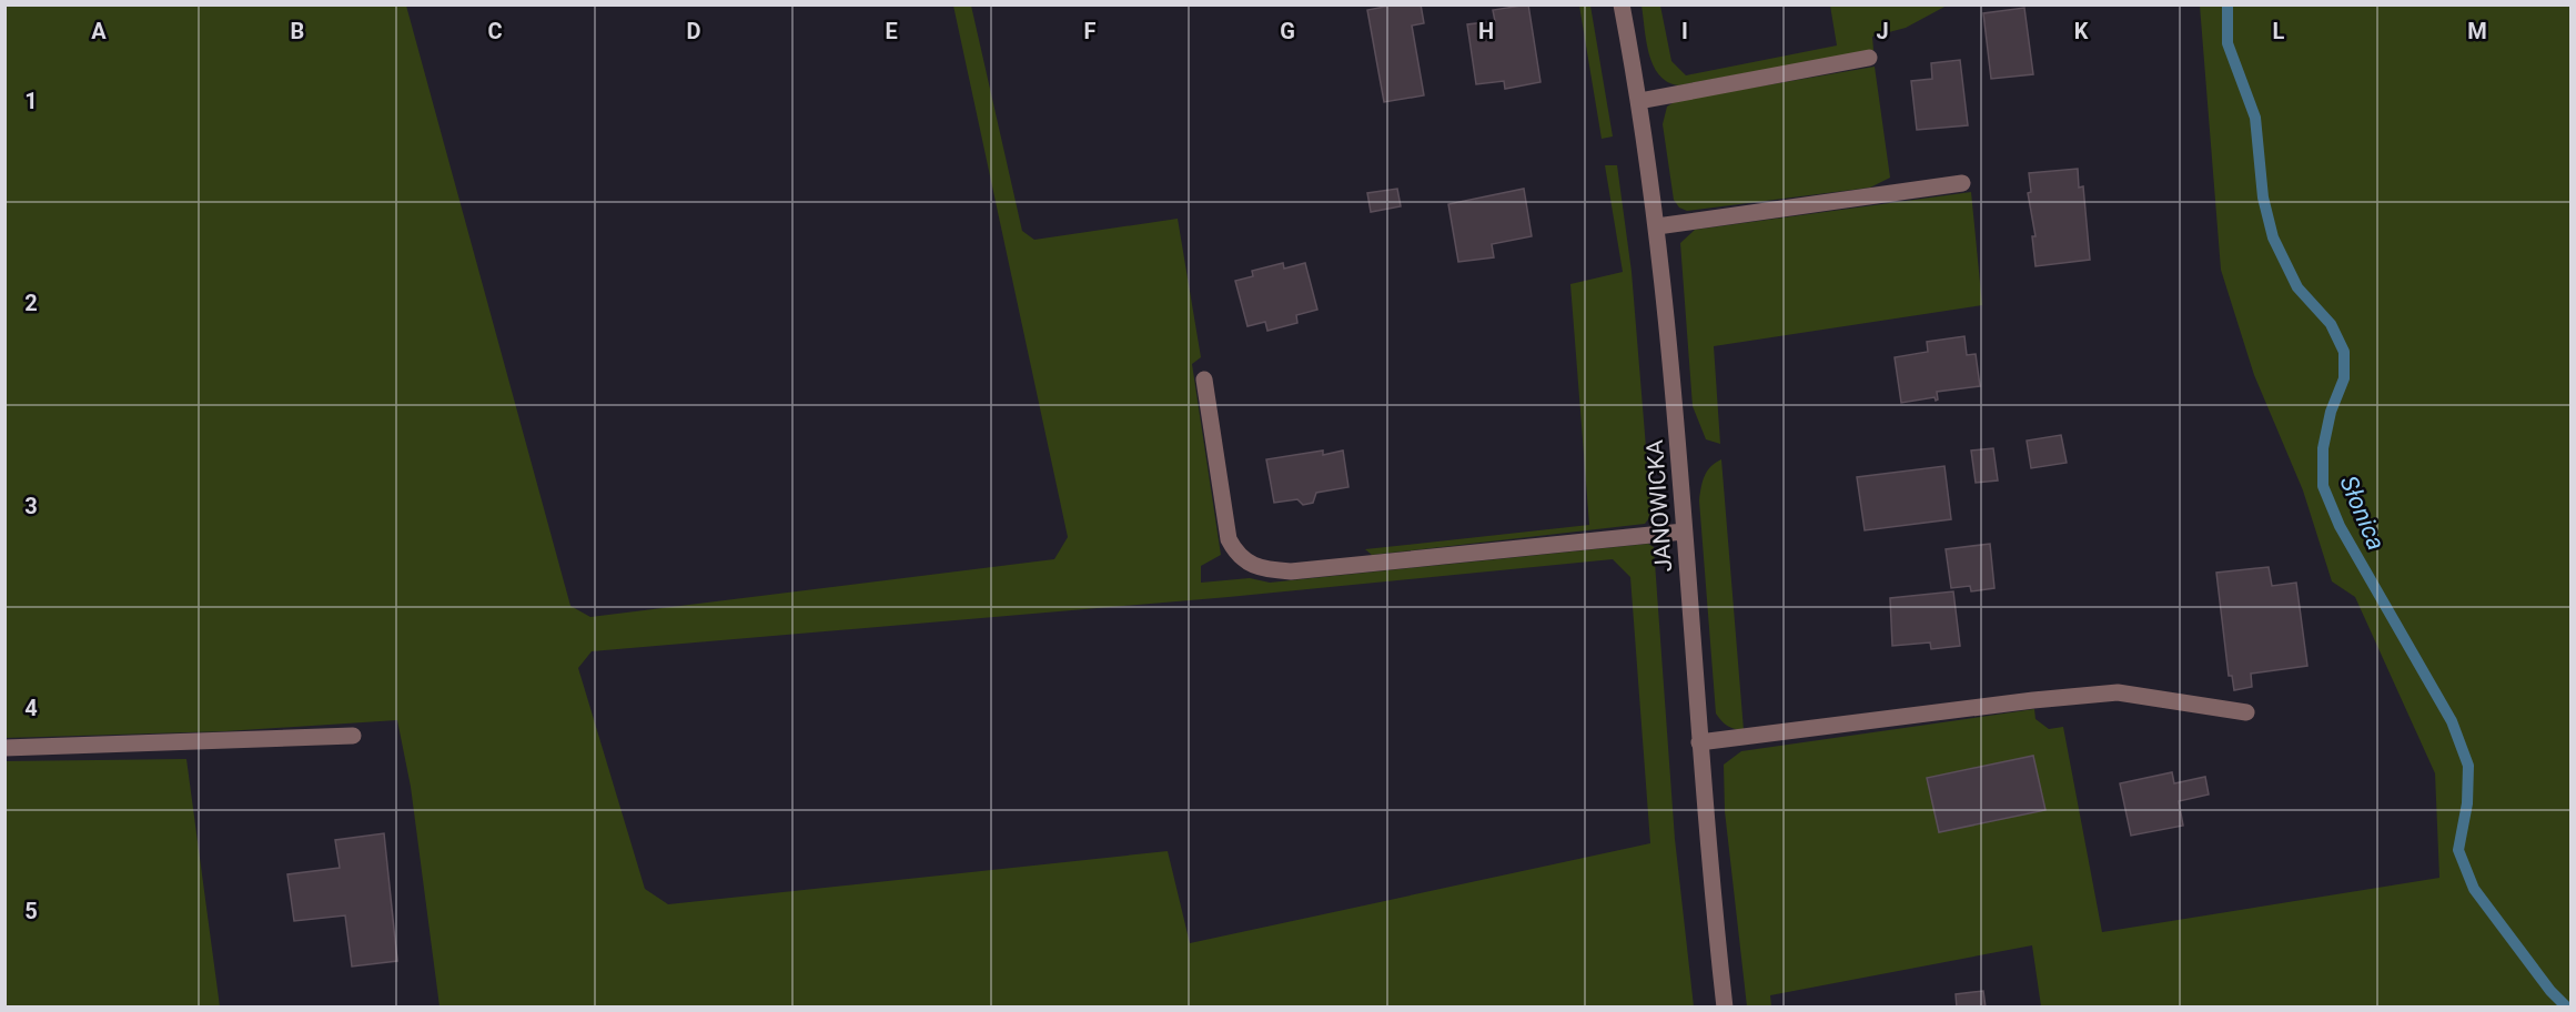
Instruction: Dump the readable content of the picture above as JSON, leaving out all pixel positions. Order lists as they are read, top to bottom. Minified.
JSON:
{"streets":{"street":["JANOWICKA"]},"water":["Słonica"],"grid":{"columns":["A","B","C","D","E","F","G","H","I","J","K","L","M"],"rows":["1","2","3","4","5"]}}
